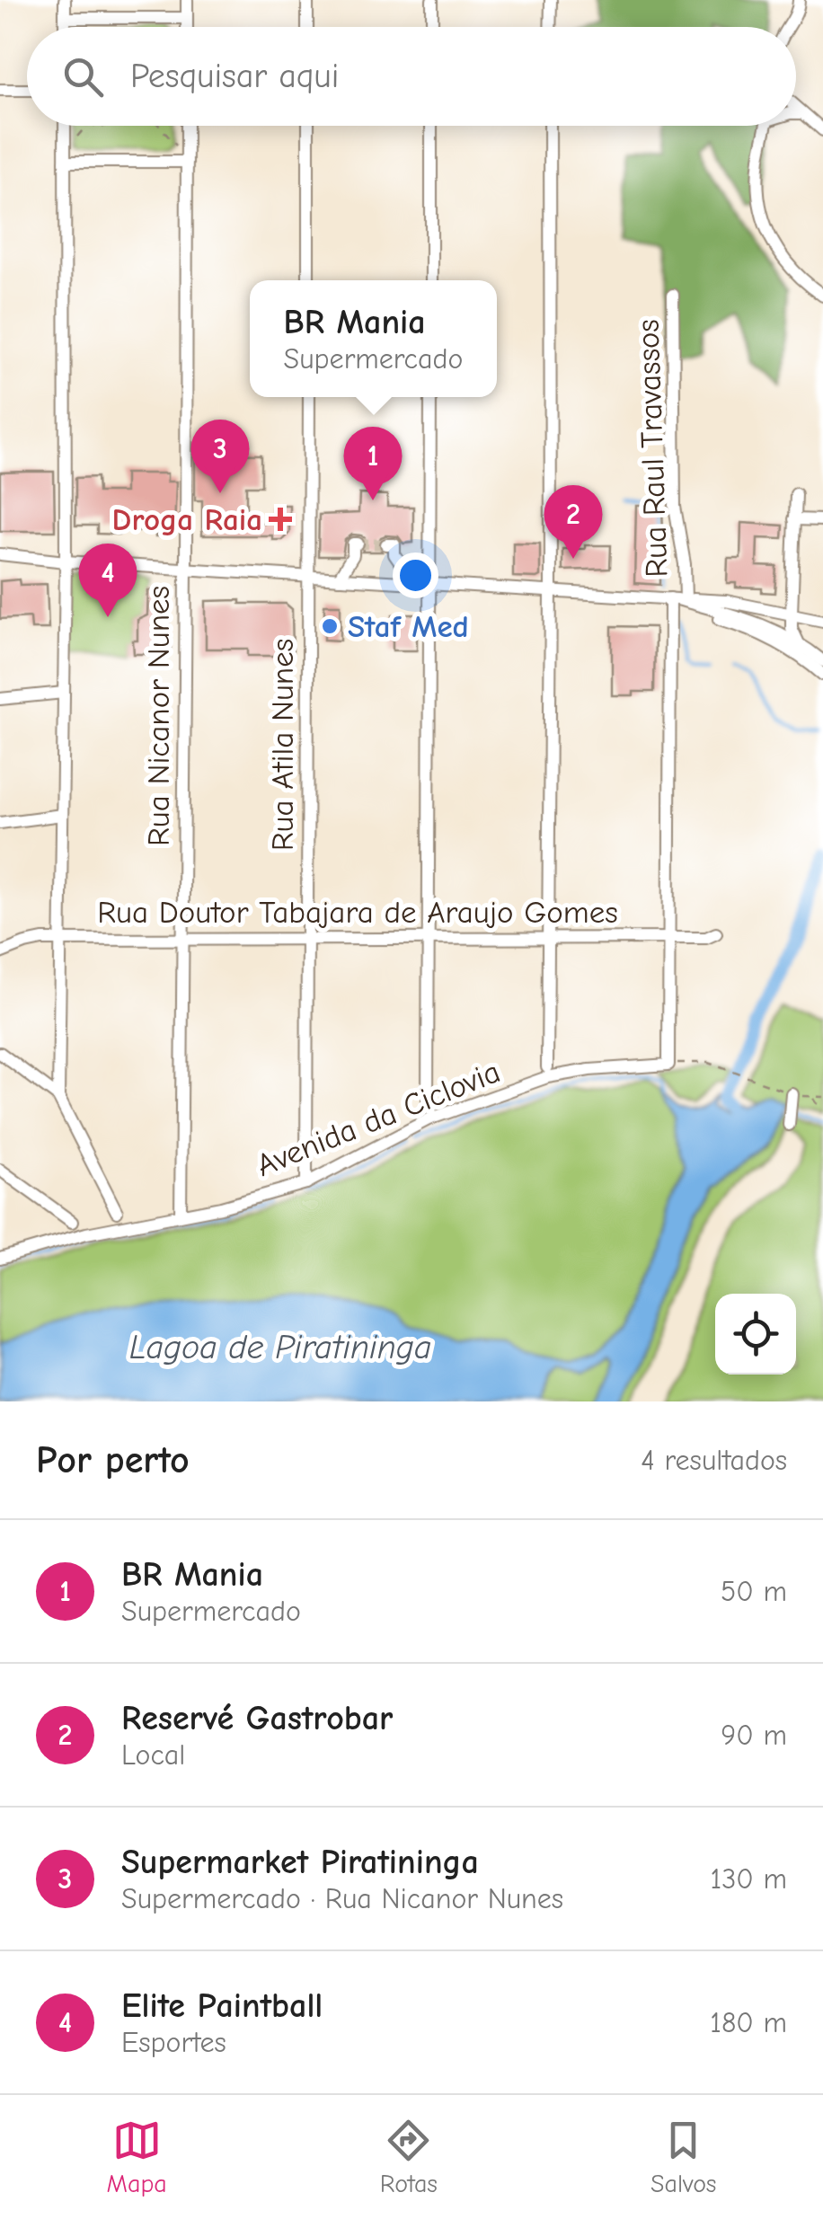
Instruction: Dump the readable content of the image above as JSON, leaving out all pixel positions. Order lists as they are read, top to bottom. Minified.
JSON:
{"streets":{"street":["Rua Raul Travassos","Rua Nicanor Nunes","Rua Atila Nunes","Rua Doutor Tabajara de Araujo Gomes","Avenida da Ciclovia"]},"crossings":[["Rua Raul Travassos","Rua Doutor Tabajara de Araujo Gomes"],["Rua Raul Travassos","Avenida da Ciclovia"],["Rua Nicanor Nunes","Rua Doutor Tabajara de Araujo Gomes"],["Rua Nicanor Nunes","Avenida da Ciclovia"],["Rua Atila Nunes","Rua Doutor Tabajara de Araujo Gomes"],["Rua Atila Nunes","Avenida da Ciclovia"]],"water":["Lagoa de Piratininga"],"places":{"health":["Droga Raia"],"other":["Staf Med"]},"page":{"search":"Pesquisar aqui","popup":["BR Mania","Supermercado"],"pins":["3","1","2","4"],"heading":["Por perto","4 resultados"],"list":[{"mark":"1","name":"BR Mania","note":"Supermercado","value":"50 m"},{"mark":"2","name":"Reservé Gastrobar","note":"Local","value":"90 m"},{"mark":"3","name":"Supermarket Piratininga","note":"Supermercado · Rua Nicanor Nunes","value":"130 m"},{"mark":"4","name":"Elite Paintball","note":"Esportes","value":"180 m"}],"nav":["Mapa","Rotas","Salvos"]}}
